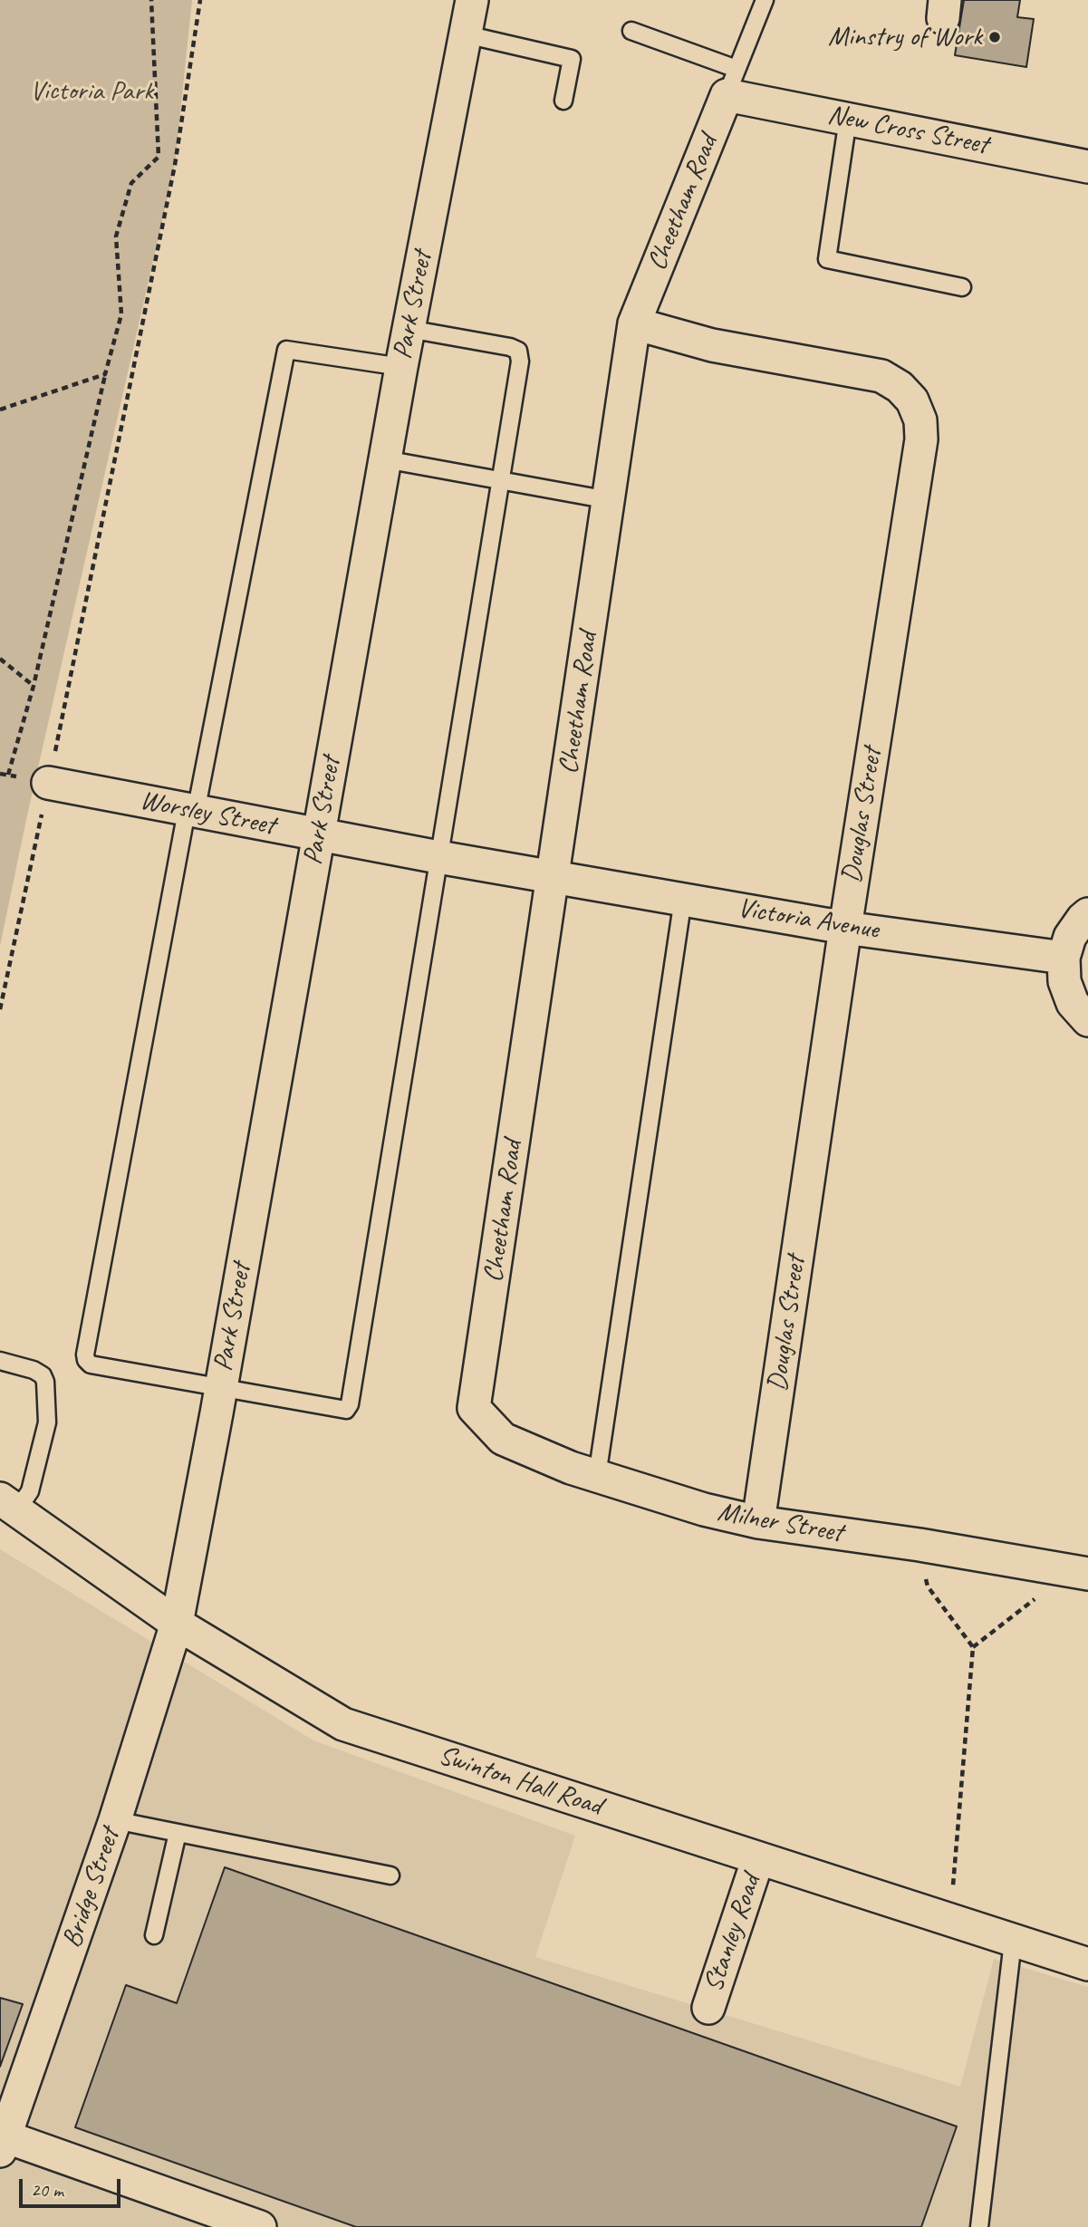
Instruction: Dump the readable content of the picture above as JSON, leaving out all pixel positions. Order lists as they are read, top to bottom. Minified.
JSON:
{"streets":{"street":["New Cross Street","Cheetham Road","Park Street","Worsley Street","Douglas Street","Victoria Avenue","Milner Street","Swinton Hall Road","Bridge Street","Stanley Road"]},"crossings":[["New Cross Street","Cheetham Road"],["Cheetham Road","Worsley Street"],["Cheetham Road","Douglas Street"],["Cheetham Road","Victoria Avenue"],["Cheetham Road","Milner Street"],["Park Street","Worsley Street"],["Park Street","Swinton Hall Road"],["Park Street","Bridge Street"],["Worsley Street","Victoria Avenue"],["Douglas Street","Victoria Avenue"],["Douglas Street","Milner Street"],["Swinton Hall Road","Bridge Street"],["Swinton Hall Road","Stanley Road"]],"parks":["Victoria Park"],"places":["Minstry of Work"],"scale_bar":"20 m"}
